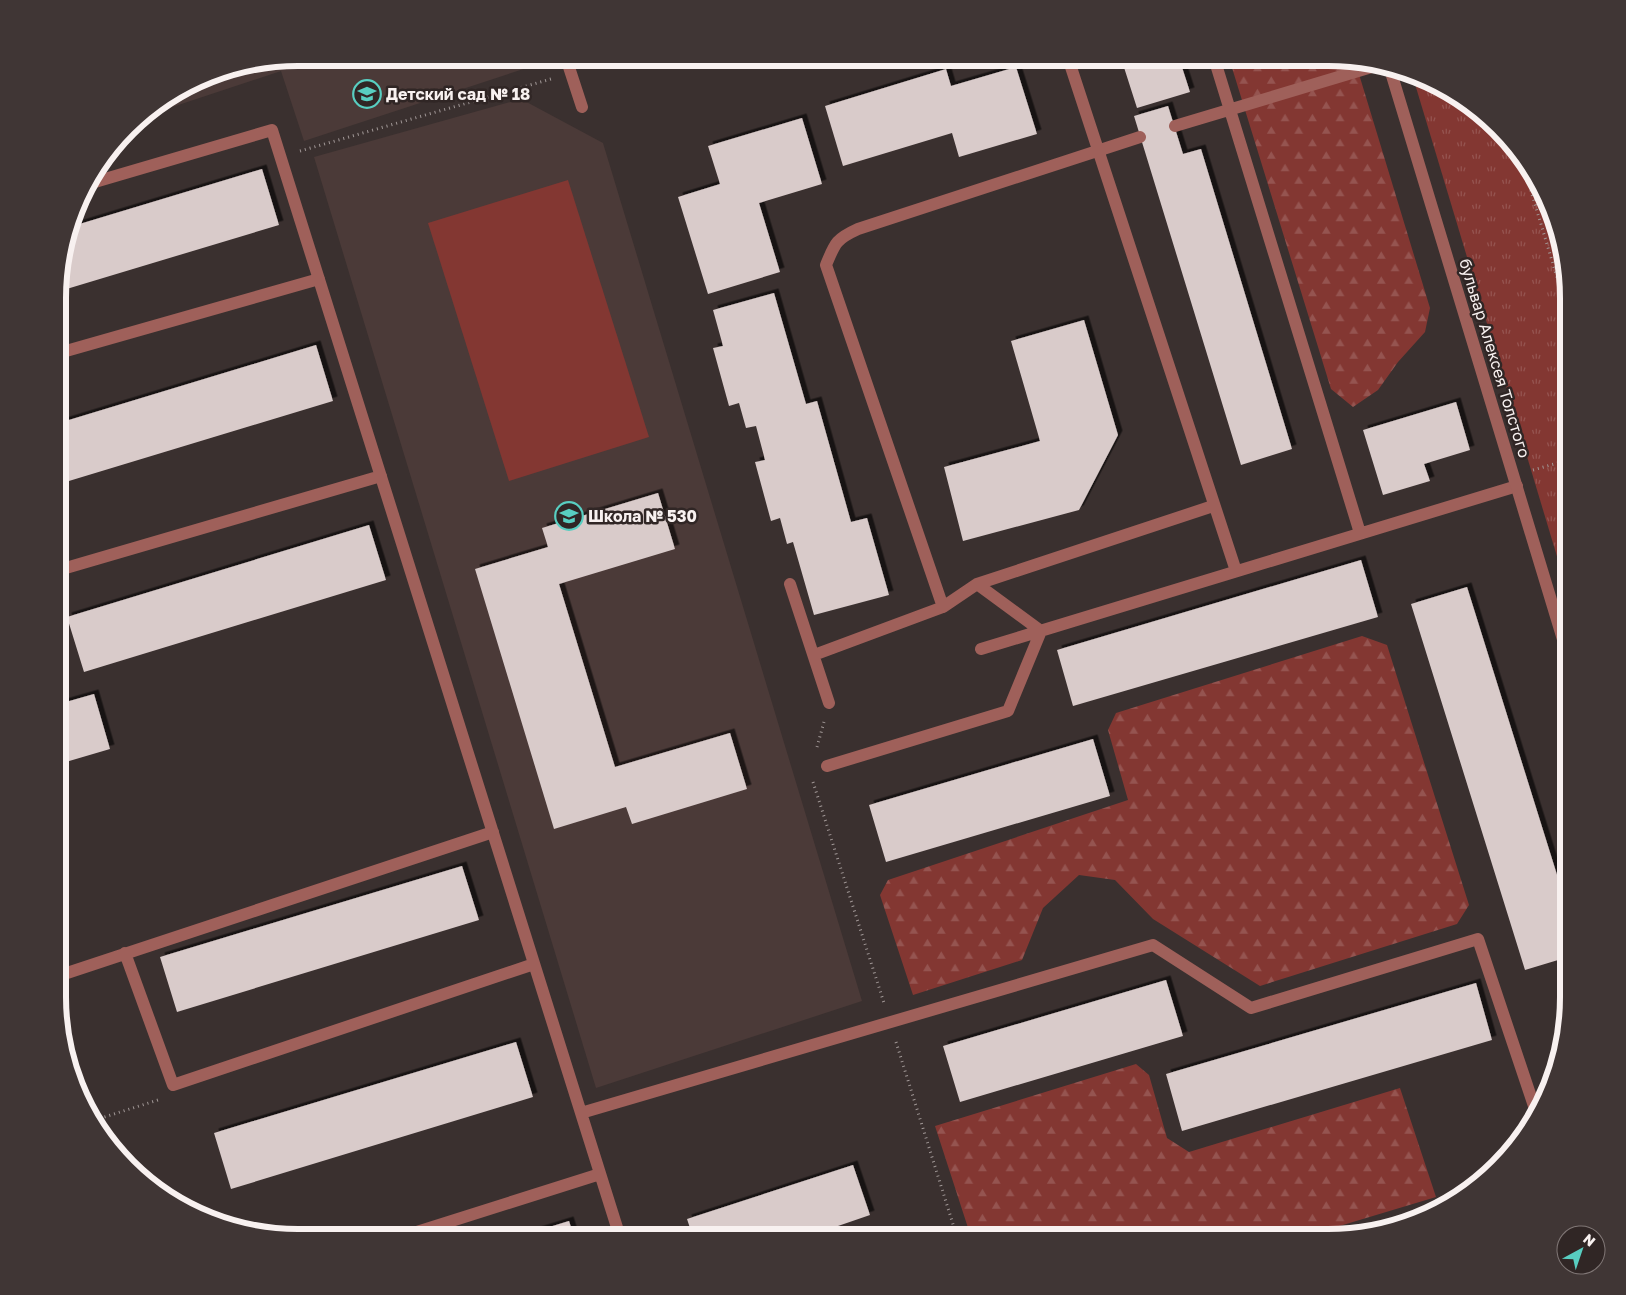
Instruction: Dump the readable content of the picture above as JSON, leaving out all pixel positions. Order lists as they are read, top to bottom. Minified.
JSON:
{"streets":{"street":["бульвар Алексея Толстого"]},"places":{"school or university":["Детский сад № 18","Школа № 530"]},"north":"top right"}
